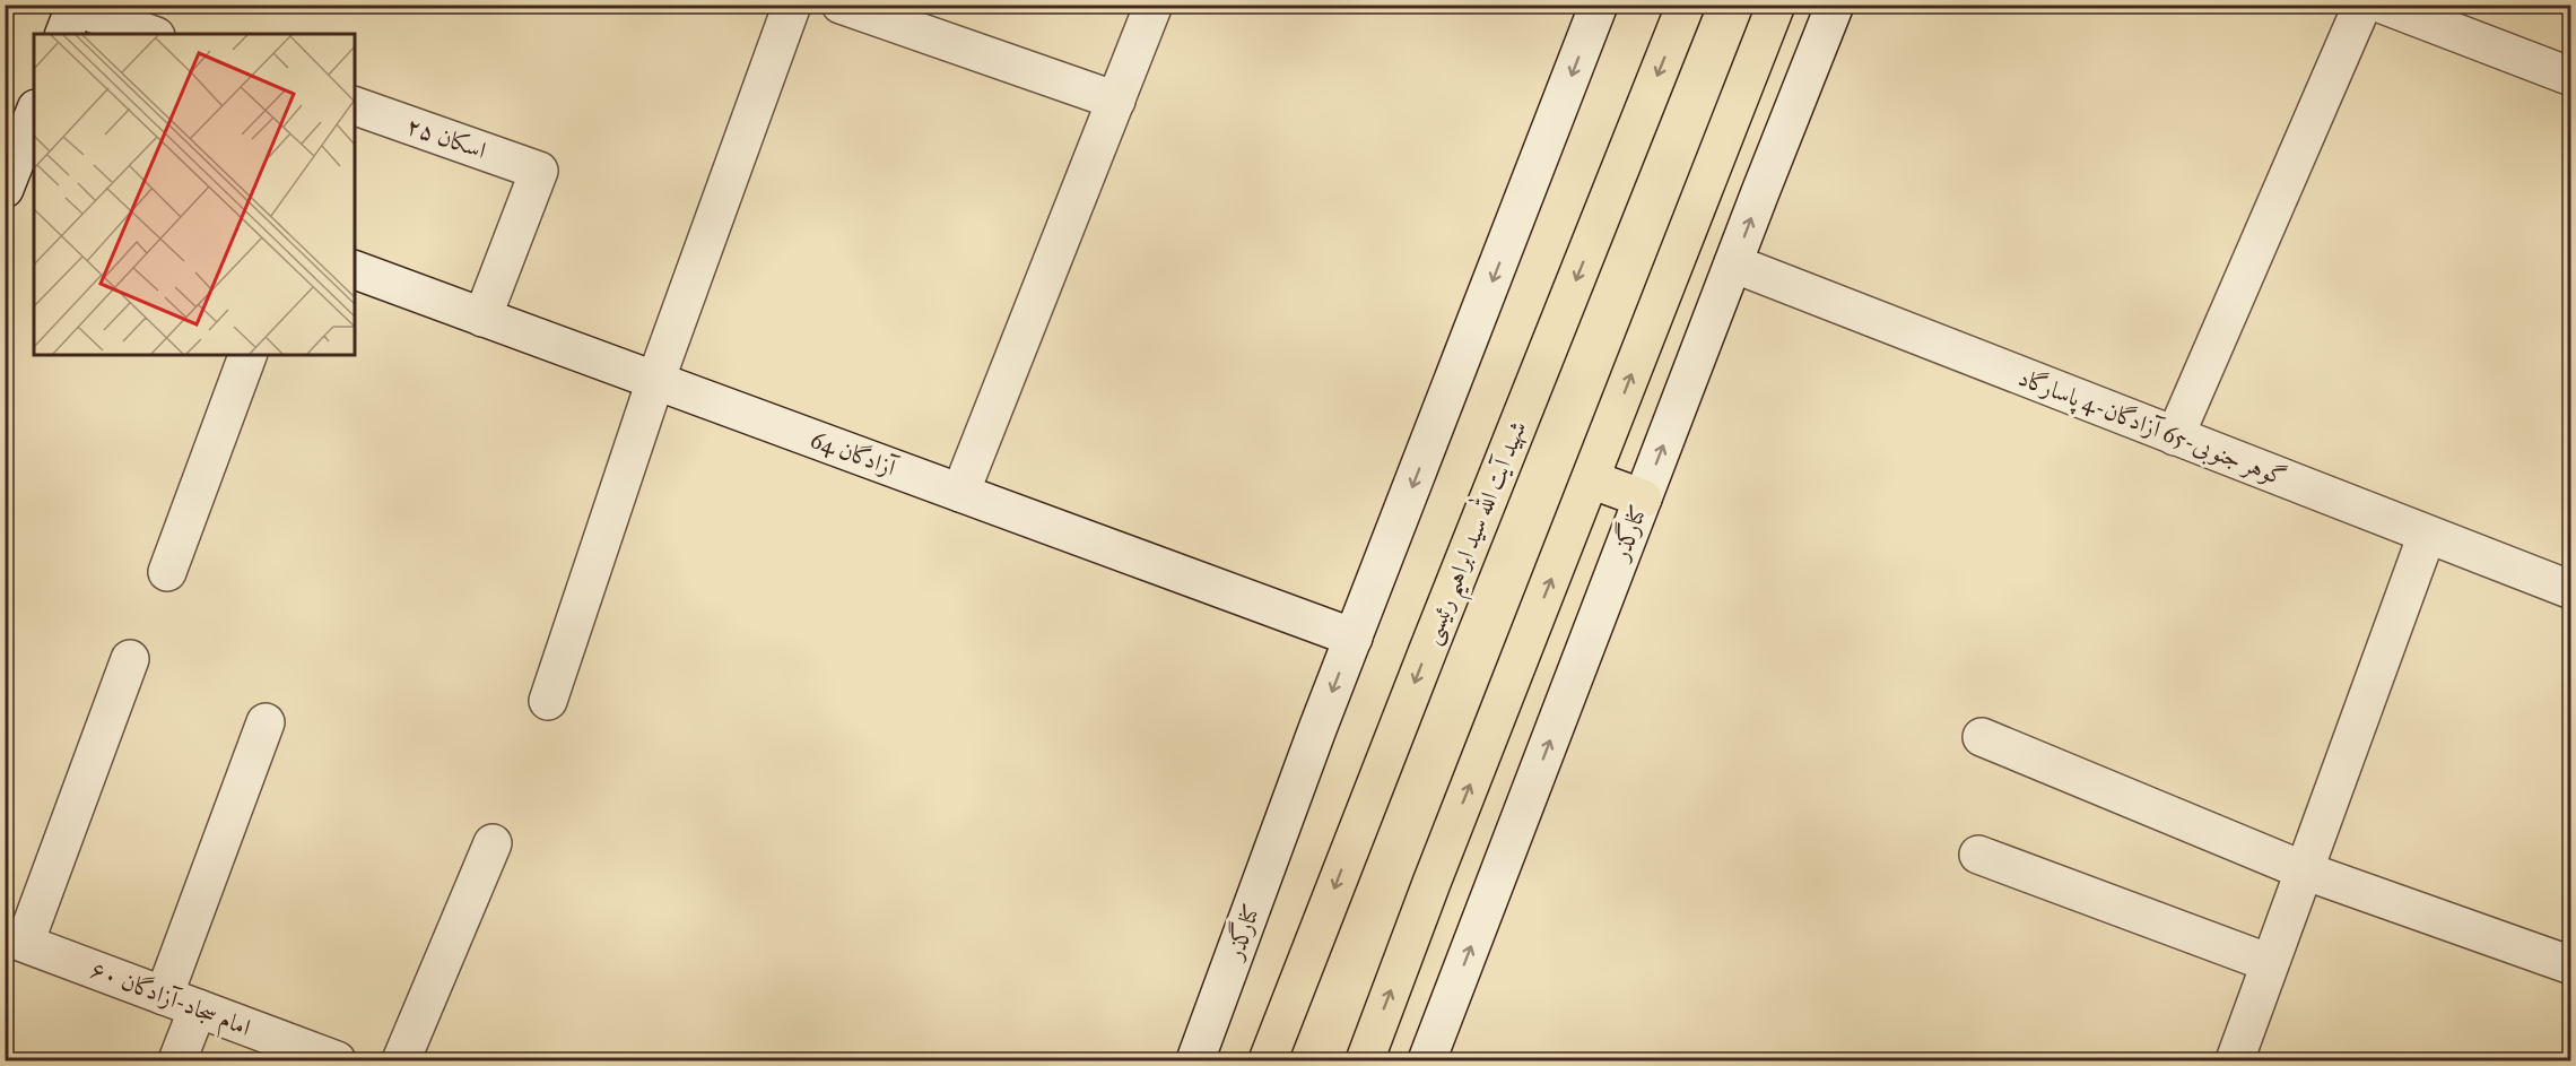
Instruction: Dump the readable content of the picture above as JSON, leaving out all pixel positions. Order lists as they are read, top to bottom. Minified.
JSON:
{"streets":{"main road":["شهید آیت الله سید ابراهیم رئیسی"],"street":["اسکان ۲۵","گوهر جنوبی-65 آزادگان-4 پاسارگاد","آزادگان 64","کنارگذر","امام سجاد-آزادگان ۶۰"]},"crossings":[["اسکان ۲۵","آزادگان 64"],["گوهر جنوبی-65 آزادگان-4 پاسارگاد","کنارگذر"],["آزادگان 64","کنارگذر"]]}
